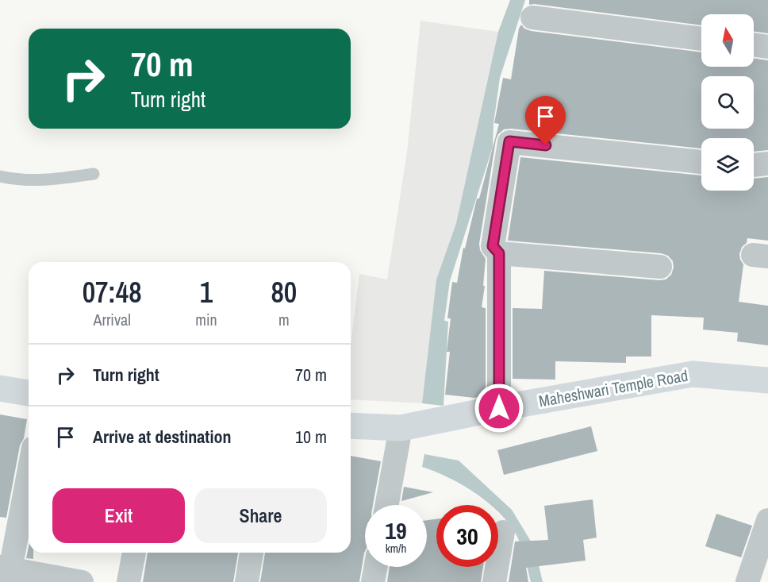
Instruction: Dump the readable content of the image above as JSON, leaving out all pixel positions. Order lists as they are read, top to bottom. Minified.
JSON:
{"streets":{"street":["Maheshwari Temple Road"]},"north":"top","page":{"turn":["70 m","Turn right"],"eta":["07:48","Arrival","1","min","80","m"],"list":[{"name":"Turn right","value":"70 m"},{"name":"Arrive at destination","value":"10 m"}],"buttons":["Exit","Share"],"speed":"19 km/h","limit":"30"}}
